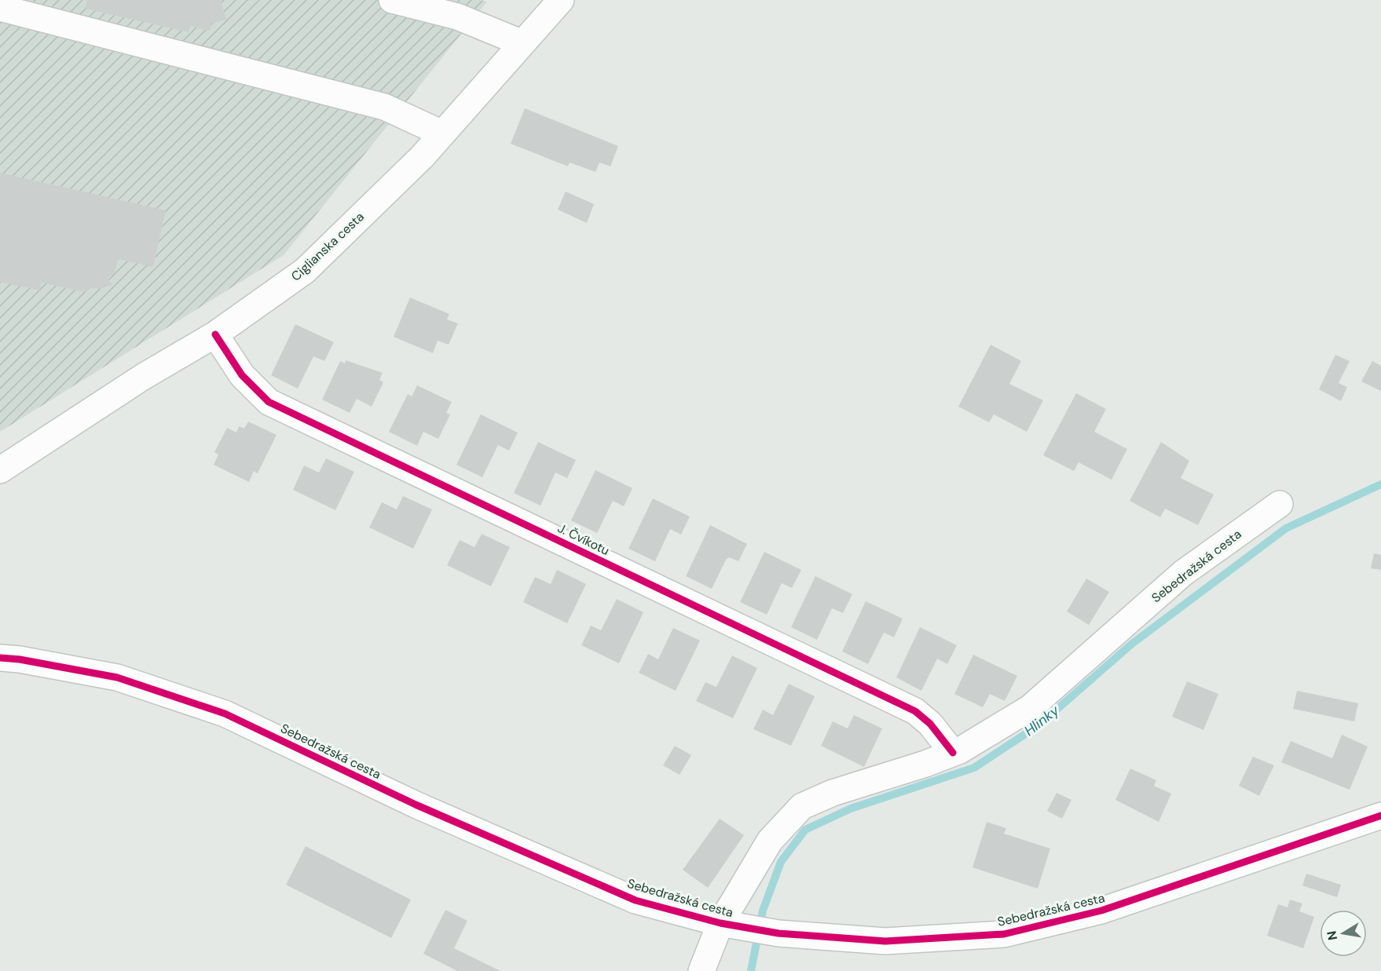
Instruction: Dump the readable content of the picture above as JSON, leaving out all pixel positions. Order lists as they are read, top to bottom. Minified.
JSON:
{"streets":{"street":["Ciglianska cesta","J. Čvíkotu","Sebedražská cesta"]},"crossings":[["Ciglianska cesta","J. Čvíkotu"],["J. Čvíkotu","Sebedražská cesta"]],"water":["Hlinky"],"north":"left"}
